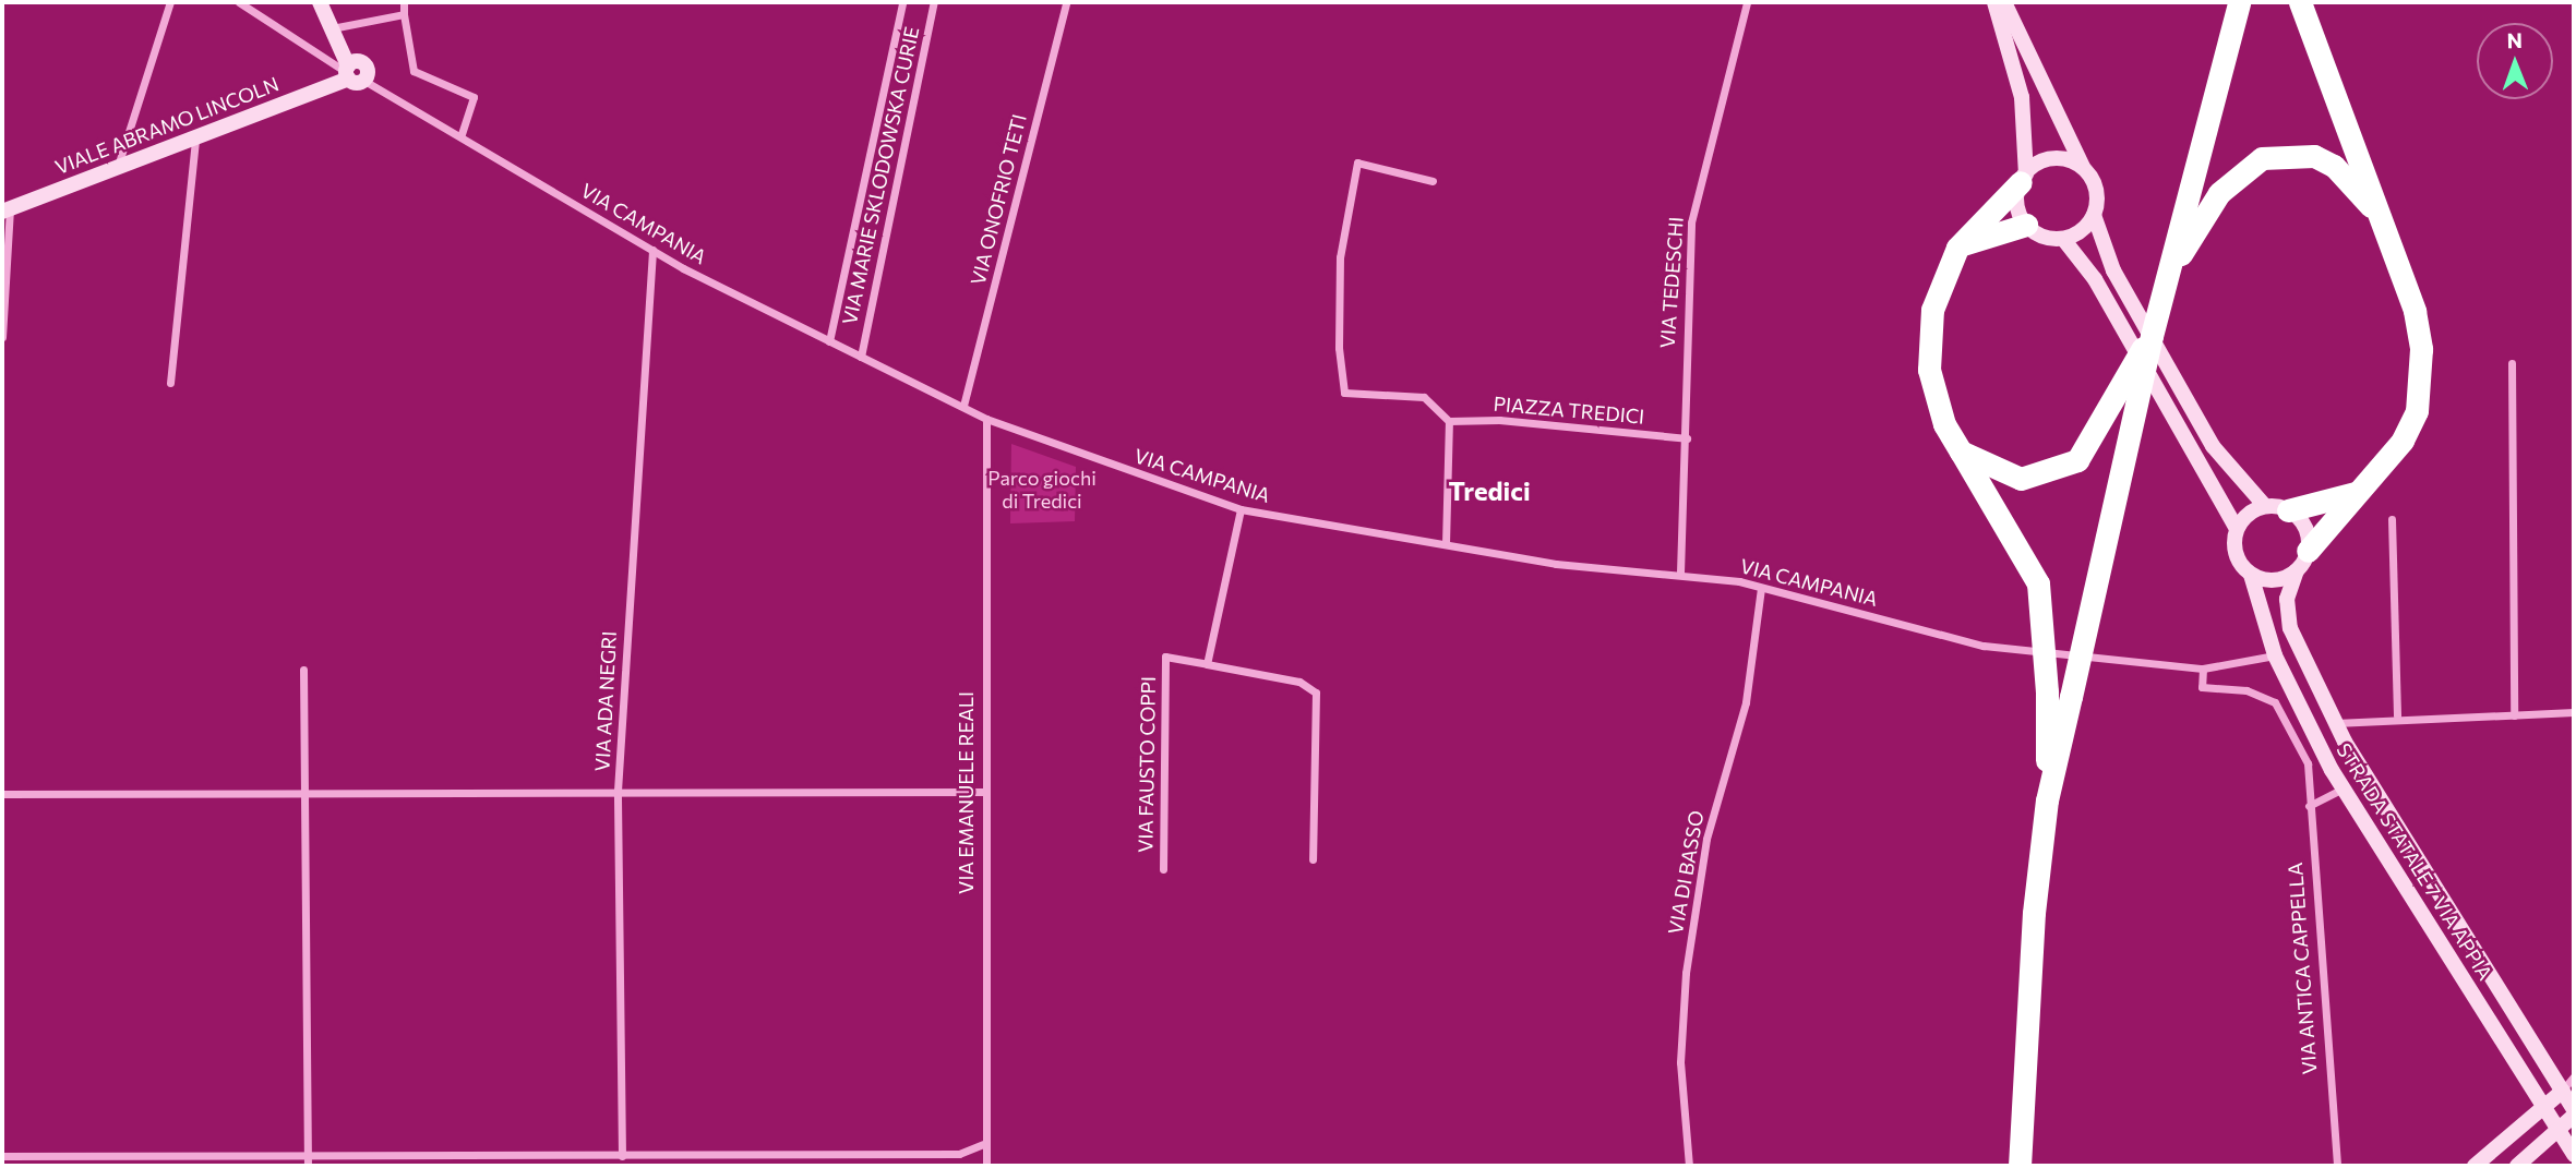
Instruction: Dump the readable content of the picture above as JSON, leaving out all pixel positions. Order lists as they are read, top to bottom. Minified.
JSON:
{"streets":{"main road":["VIALE ABRAMO LINCOLN","STRADA STATALE 7 VIA APPIA"],"street":["VIA MARIE SKLODOWSKA CURIE","VIA ONOFRIO TETI","VIA CAMPANIA","VIA TEDESCHI","PIAZZA TREDICI","VIA ADA NEGRI","VIA FAUSTO COPPI","VIA EMANUELE REALI","VIA DI BASSO","VIA ANTICA CAPPELLA"]},"crossings":[["VIA MARIE SKLODOWSKA CURIE","VIA CAMPANIA"],["VIA ONOFRIO TETI","VIA CAMPANIA"],["VIA CAMPANIA","VIA TEDESCHI"],["VIA CAMPANIA","VIA ADA NEGRI"],["VIA CAMPANIA","VIA EMANUELE REALI"],["VIA CAMPANIA","STRADA STATALE 7 VIA APPIA"],["VIA CAMPANIA","VIA DI BASSO"],["VIA TEDESCHI","PIAZZA TREDICI"]],"districts":["Tredici"],"parks":["Parco giochi di Tredici"],"north":"top"}
